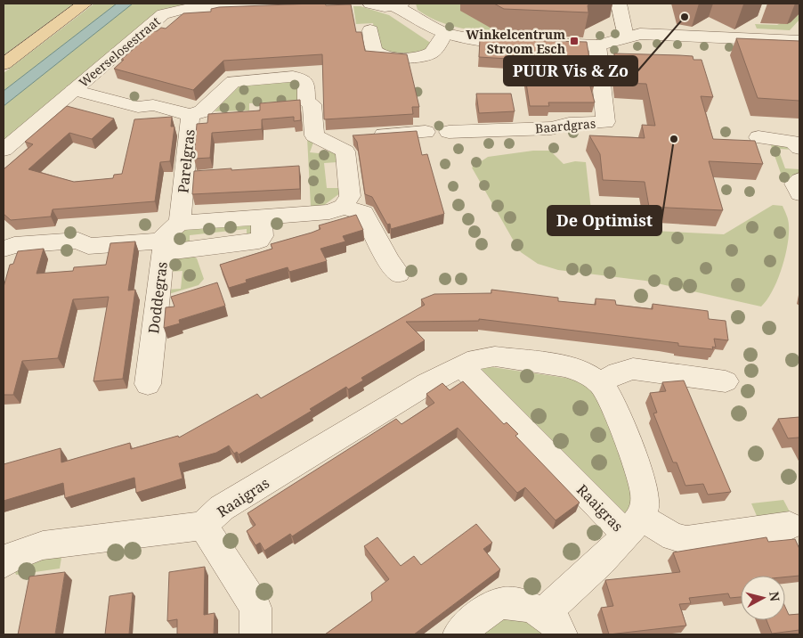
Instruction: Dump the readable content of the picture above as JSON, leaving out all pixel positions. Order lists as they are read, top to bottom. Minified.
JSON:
{"streets":{"street":["Weerselosestraat","Baardgras","Parelgras","Doddegras","Raaigras"]},"crossings":[["Weerselosestraat","Parelgras"]],"places":{"other":["PUUR Vis & Zo","De Optimist"],"transit":["Winkelcentrum Stroom Esch"]},"north":"right"}
